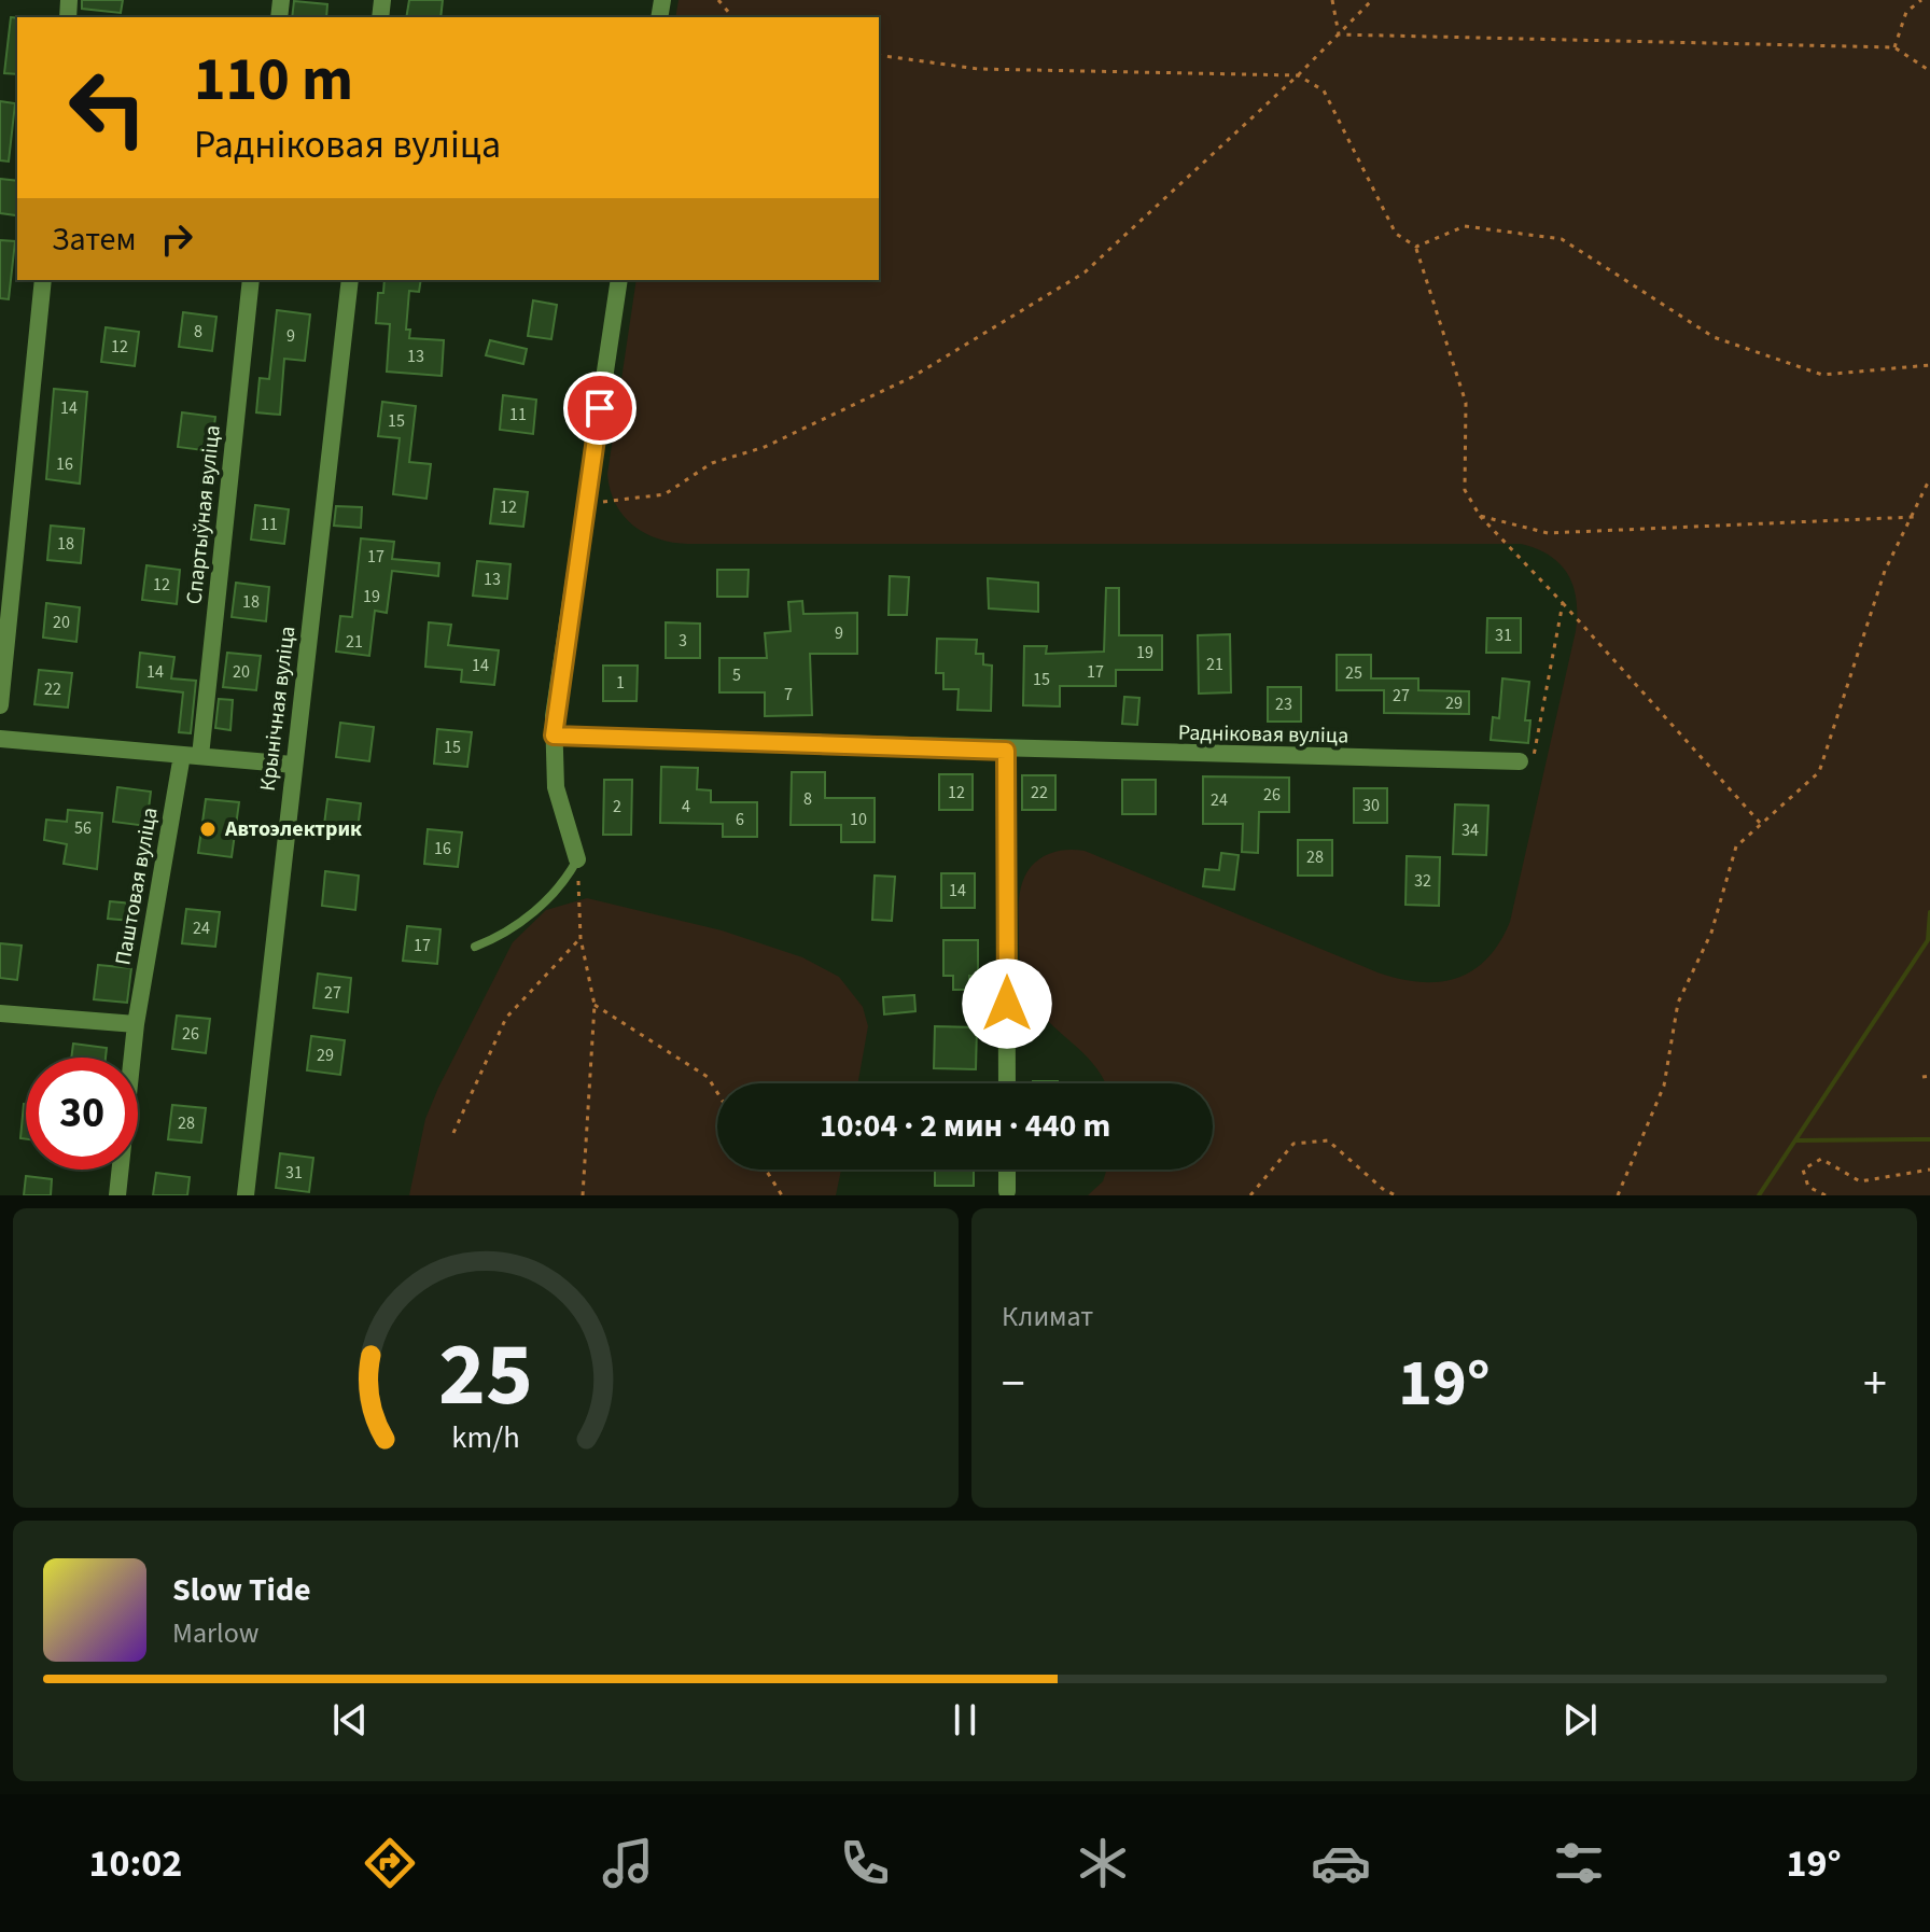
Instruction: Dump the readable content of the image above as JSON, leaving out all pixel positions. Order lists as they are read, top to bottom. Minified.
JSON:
{"streets":{"street":["Спартыўная вуліца","Крынічная вуліца","Радніковая вуліца","Паштовая вуліца"]},"crossings":[["Спартыўная вуліца","Паштовая вуліца"]],"places":["Автоэлектрик"],"house_numbers":["8","9","12","13","14","11","15","16","12","11","18","17","13","12","19","18","20","9","31","3","21","19","21","14","14","20","17","25","5","15","1","22","7","27","29","23","15","12","22","26","8","24","30","2","4","6","10","56","34","16","28","32","14","24","17","27","26","29","28","31"],"page":{"turn":["110 m","Радніковая вуліца"],"then":"Затем","limit":"30","trip":"10:04 · 2 мин · 440 m","tile":"Климат","heat":["−","19°","+"],"song":["Slow Tide","Marlow"],"tabs":["10:02","19°"],"gauge":["25","km/h"]}}
